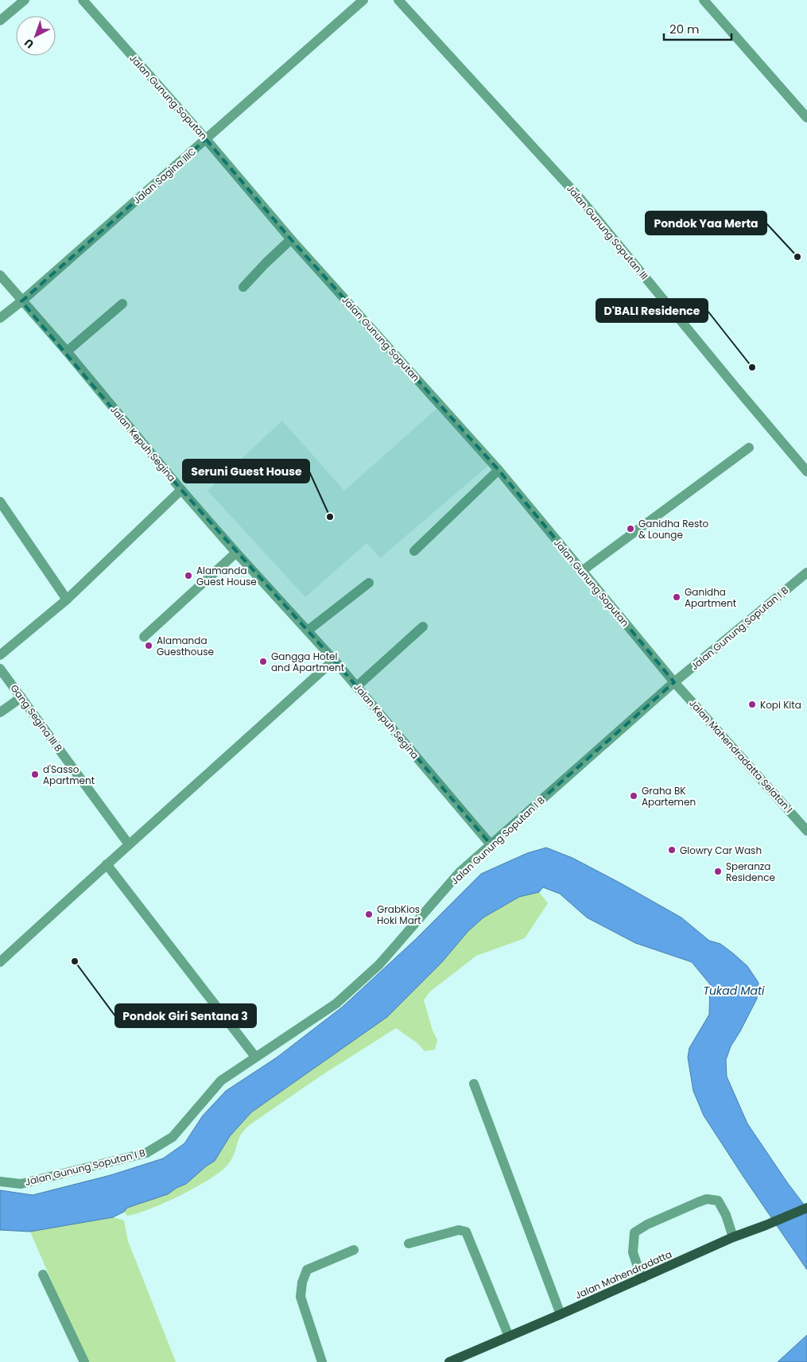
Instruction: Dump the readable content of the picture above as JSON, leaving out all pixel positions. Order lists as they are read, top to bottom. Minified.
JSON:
{"streets":{"main road":["Jalan Mahendradatta"],"street":["Jalan Gunung Soputan","Jalan Sagina IIIC","Jalan Gunung Soputan III","Jalan Kepuh Segina","Jalan Gunung Soputan I B","Gang Segina III B","Jalan Mahendradatta Selatan I"]},"crossings":[["Jalan Gunung Soputan","Jalan Sagina IIIC"],["Jalan Gunung Soputan","Jalan Gunung Soputan I B"],["Jalan Gunung Soputan","Jalan Mahendradatta Selatan I"],["Jalan Sagina IIIC","Jalan Kepuh Segina"],["Jalan Kepuh Segina","Jalan Gunung Soputan I B"],["Jalan Gunung Soputan I B","Jalan Mahendradatta Selatan I"]],"water":["Tukad Mati"],"places":["Pondok Yaa Merta","D'BALI Residence","Seruni Guest House","Ganidha Resto & Lounge","Alamanda Guest House","Ganidha Apartment","Alamanda Guesthouse","Gangga Hotel and Apartment","Kopi Kita","d'Sasso Apartment","Graha BK Apartemen","Glowry Car Wash","Speranza Residence","GrabKios Hoki Mart","Pondok Giri Sentana 3"],"scale_bar":"20 m","north":"bottom left"}
